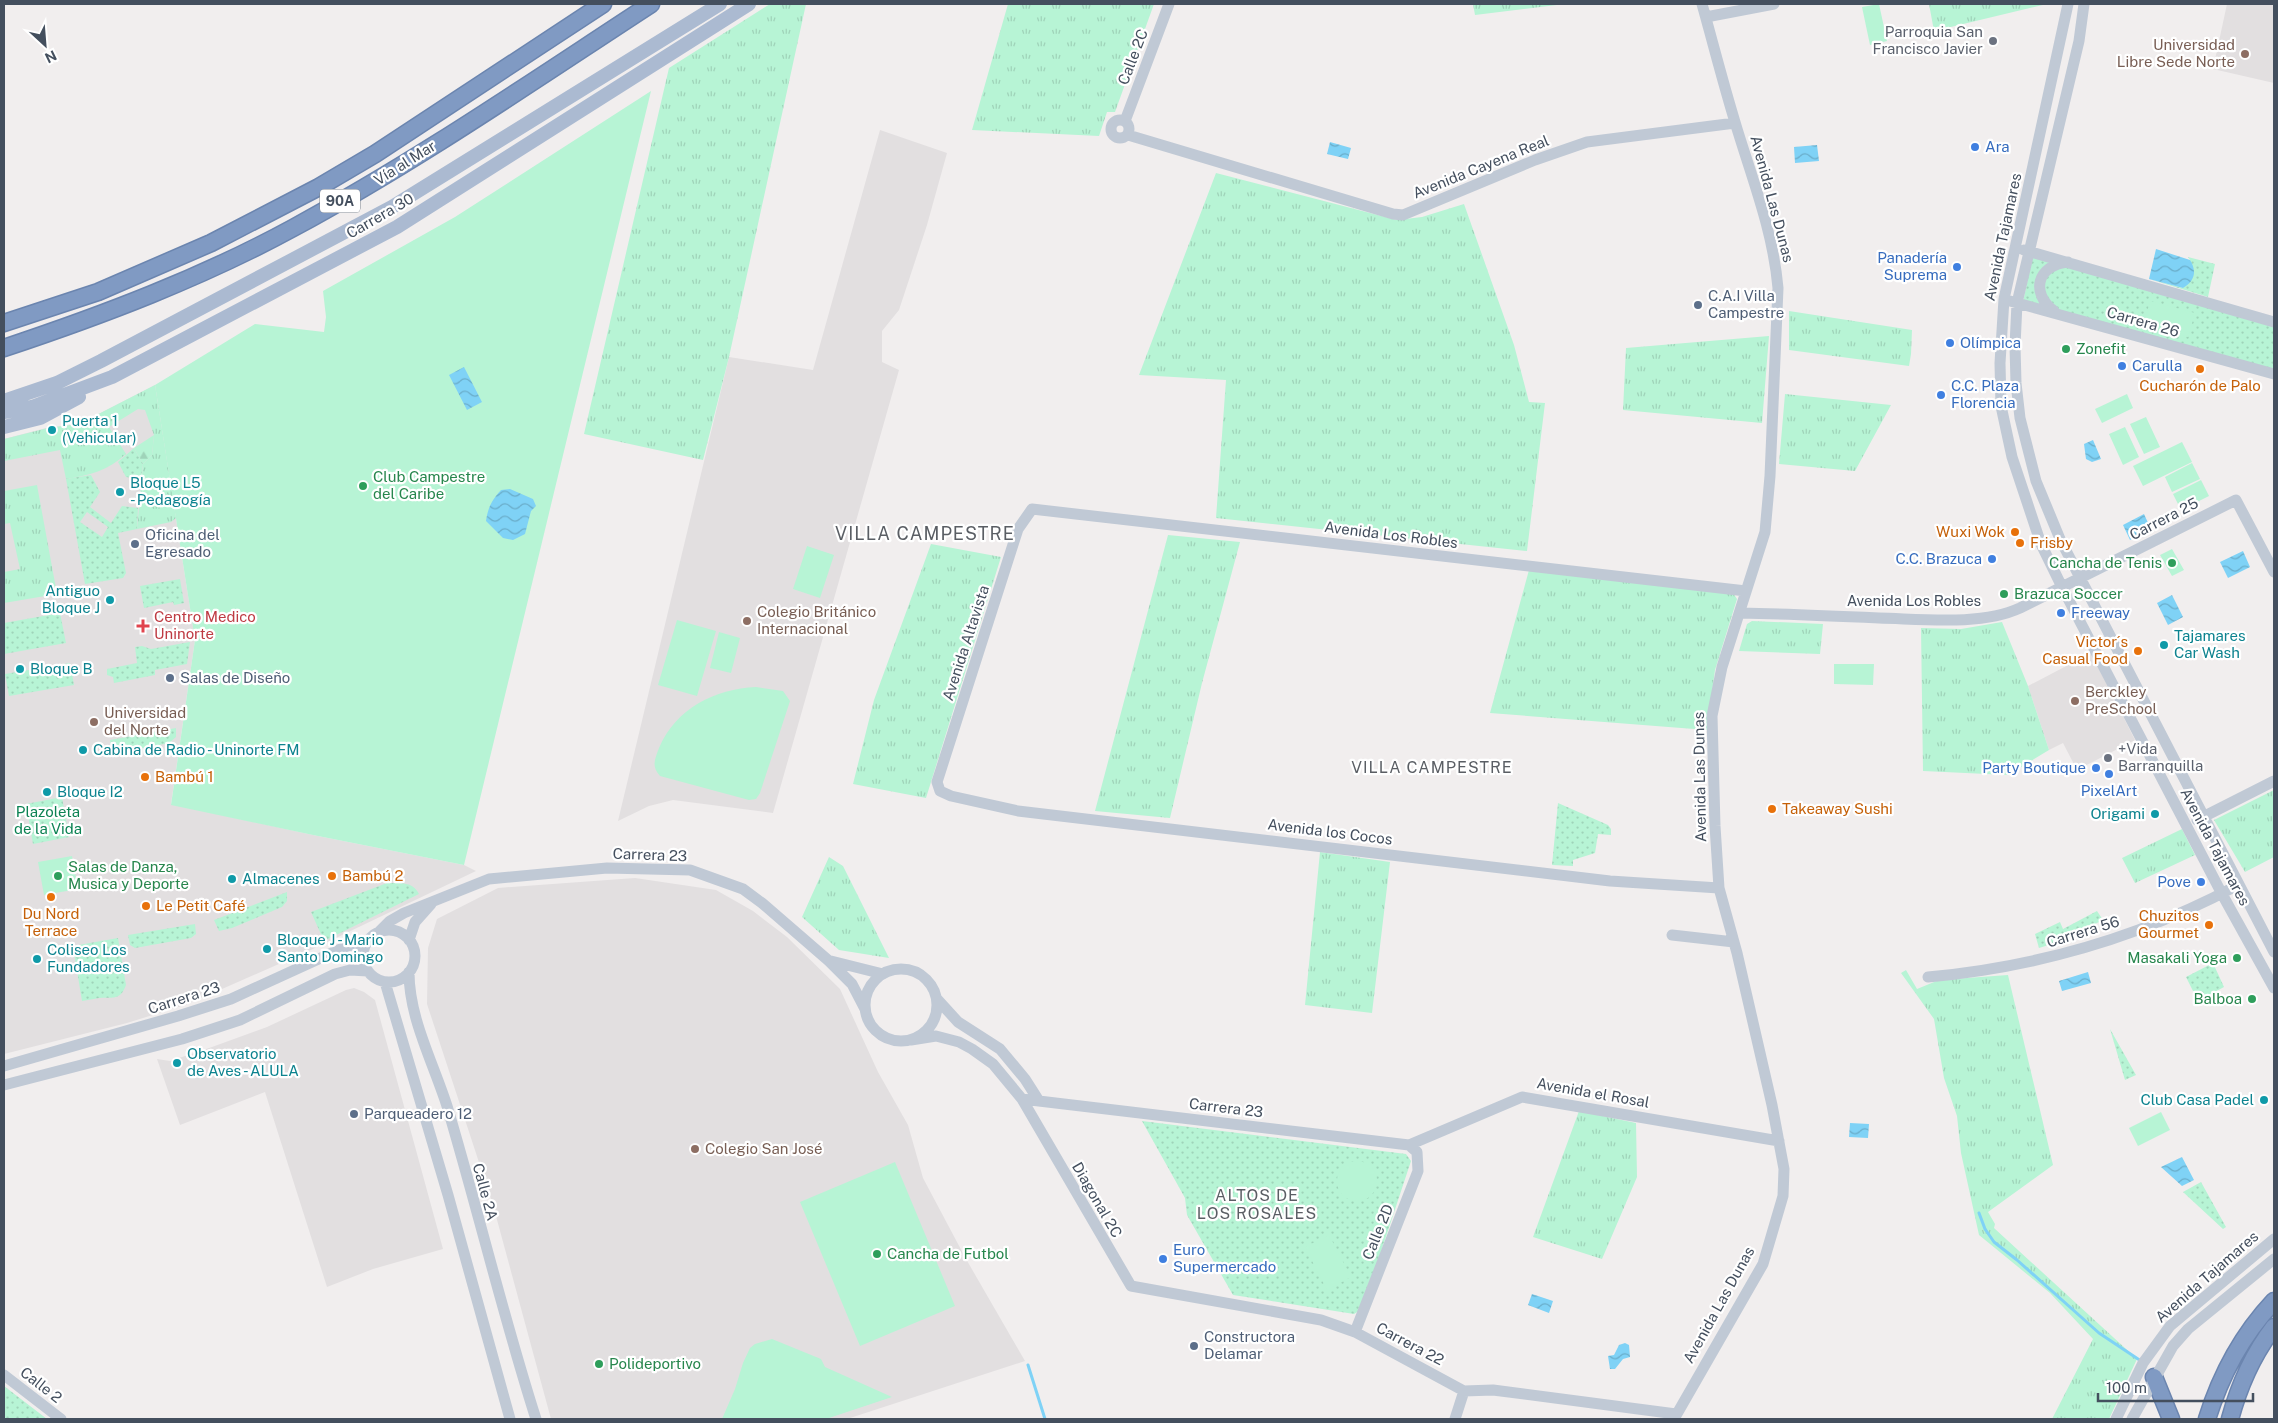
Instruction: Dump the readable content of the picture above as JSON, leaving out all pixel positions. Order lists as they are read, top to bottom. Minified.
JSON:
{"streets":{"highway":["Vía al Mar","90A"],"main road":["Carrera 30"],"street":["Calle 2C","Avenida Cayena Real","Avenida Las Dunas","Avenida Tajamares","Carrera 26","Carrera 25","Avenida Los Robles","Avenida Altavista","Avenida los Cocos","Carrera 23","Carrera 56","Avenida el Rosal","Calle 2A","Diagonal 2C","Calle 2D","Carrera 22","Calle 2"]},"crossings":[["Calle 2C","Avenida Cayena Real"],["Avenida Cayena Real","Avenida Las Dunas"],["Avenida Las Dunas","Avenida Los Robles"],["Avenida Las Dunas","Avenida los Cocos"],["Avenida Las Dunas","Avenida el Rosal"],["Avenida Las Dunas","Carrera 22"],["Avenida Tajamares","Carrera 26"],["Avenida Tajamares","Carrera 25"],["Avenida Tajamares","Avenida Los Robles"],["Avenida Tajamares","Carrera 56"],["Carrera 25","Avenida Los Robles"],["Avenida Los Robles","Avenida Altavista"],["Avenida Altavista","Avenida los Cocos"],["Carrera 23","Avenida el Rosal"],["Carrera 23","Calle 2A"],["Carrera 23","Diagonal 2C"],["Carrera 23","Calle 2D"],["Avenida el Rosal","Calle 2D"],["Diagonal 2C","Carrera 22"],["Calle 2D","Carrera 22"]],"districts":["VILLA CAMPESTRE","VILLA CAMPESTRE","ALTOS DE LOS ROSALES"],"parks":["Plazoleta de la Vida"],"places":{"other":["Parroquia San Francisco Javier","Universidad Libre Sede Norte","Ara","Panadería Suprema","C.A.I Villa Campestre","Olímpica","Zonefit","Carulla","Cucharón de Palo","C.C. Plaza Florencia","Puerta 1 (Vehicular)","Club Campestre del Caribe","Bloque L5 - Pedagogía","Wuxi Wok","Frisby","Oficina del Egresado","C.C. Brazuca","Cancha de Tenis","Brazuca Soccer","Antiguo Bloque J","Freeway","Colegio Británico Internacional","Tajamares Car Wash","Victor´s Casual Food","Bloque B","Salas de Diseño","Berckley PreSchool","Universidad del Norte","Cabina de Radio - Uninorte FM","+Vida Barranquilla","Party Boutique","PixelArt","Bambú 1","Bloque I2","Takeaway Sushi","Origami","Salas de Danza, Musica y Deporte","Bambú 2","Almacenes","Pove","Du Nord Terrace","Le Petit Café","Chuzitos Gourmet","Bloque J - Mario Santo Domingo","Masakali Yoga","Coliseo Los Fundadores","Balboa","Observatorio de Aves - ALULA","Club Casa Padel","Parqueadero 12","Colegio San José","Cancha de Futbol","Euro Supermercado","Constructora Delamar","Polideportivo"],"health":["Centro Medico Uninorte"]},"scale_bar":"100 m","north":"bottom right"}
